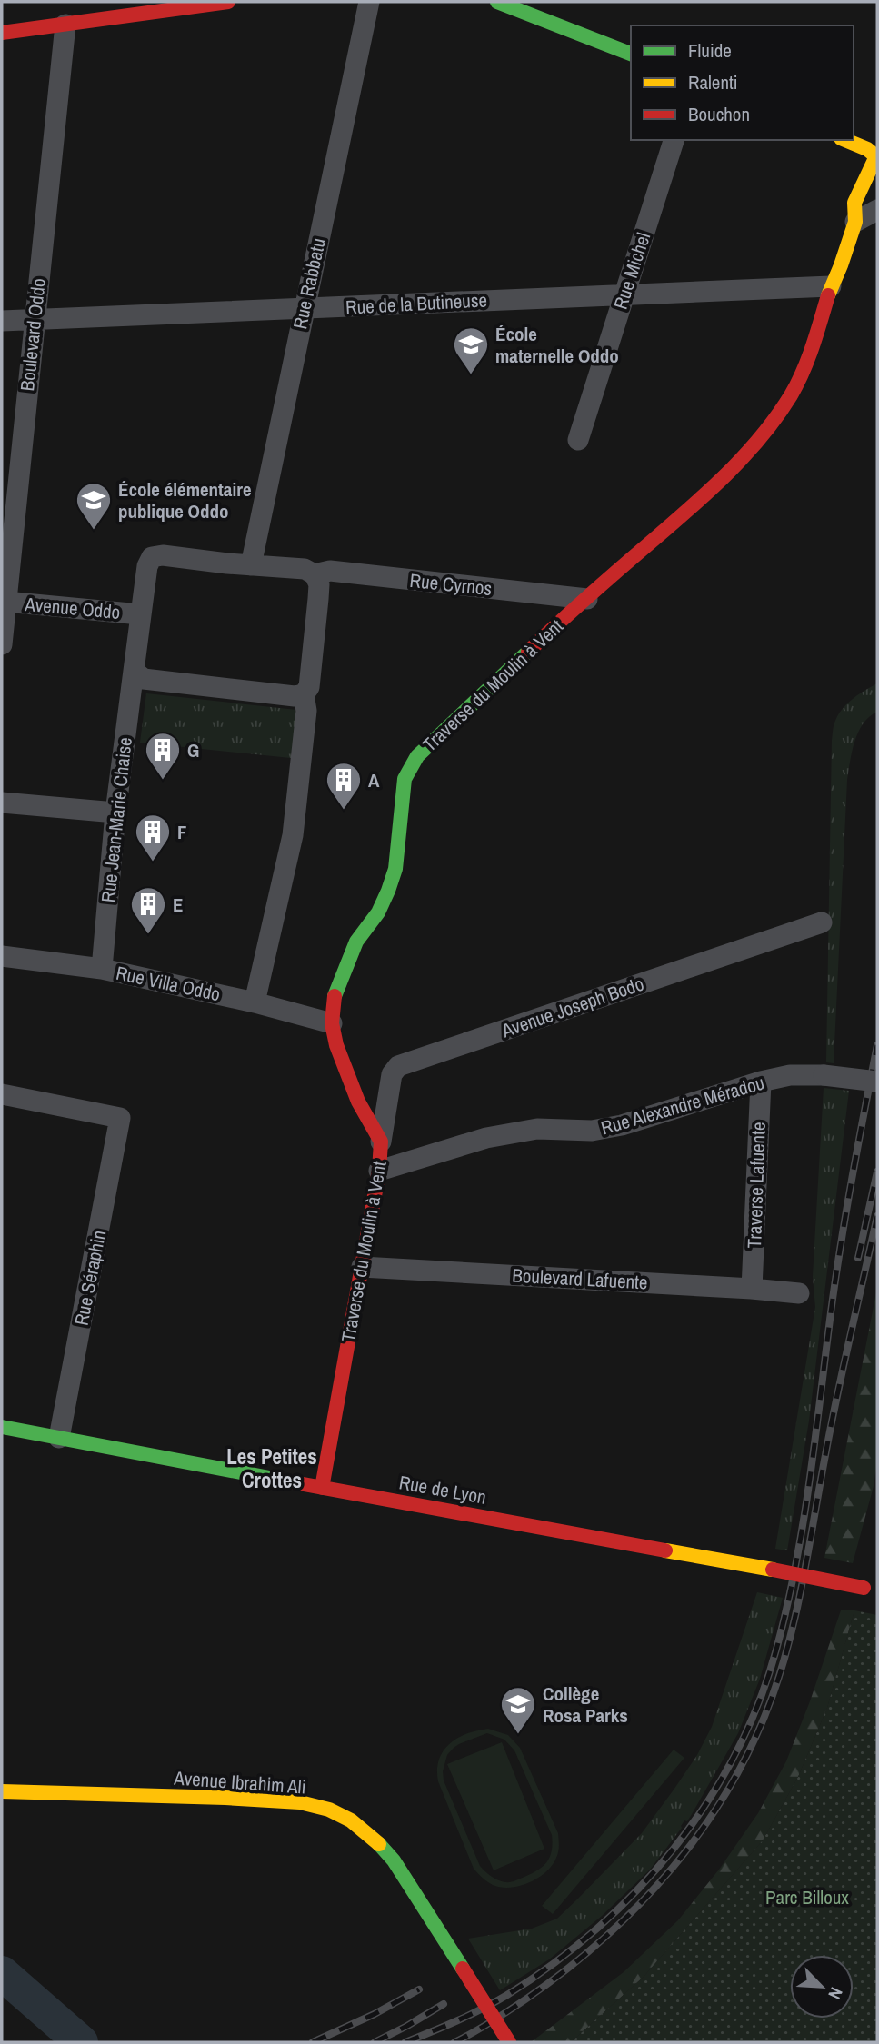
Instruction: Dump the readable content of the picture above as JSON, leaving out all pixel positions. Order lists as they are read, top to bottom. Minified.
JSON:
{"streets":{"street":["Rue Michel","Rue Rabbatu","Rue de la Butineuse","Boulevard Oddo","Rue Cyrnos","Avenue Oddo","Traverse du Moulin à Vent","Rue Jean-Marie Chaise","Rue Villa Oddo","Avenue Joseph Bodo","Rue Alexandre Méradou","Traverse Lafuente","Rue Séraphin","Boulevard Lafuente","Rue de Lyon","Avenue Ibrahim Ali"]},"crossings":[["Rue Michel","Rue de la Butineuse"],["Rue Rabbatu","Rue de la Butineuse"],["Rue Rabbatu","Rue Cyrnos"],["Rue Rabbatu","Rue Jean-Marie Chaise"],["Rue de la Butineuse","Boulevard Oddo"],["Rue de la Butineuse","Traverse du Moulin à Vent"],["Boulevard Oddo","Avenue Oddo"],["Rue Cyrnos","Traverse du Moulin à Vent"],["Rue Cyrnos","Rue Jean-Marie Chaise"],["Avenue Oddo","Rue Jean-Marie Chaise"],["Traverse du Moulin à Vent","Rue Villa Oddo"],["Traverse du Moulin à Vent","Avenue Joseph Bodo"],["Traverse du Moulin à Vent","Rue Alexandre Méradou"],["Traverse du Moulin à Vent","Boulevard Lafuente"],["Traverse du Moulin à Vent","Rue de Lyon"],["Rue Jean-Marie Chaise","Rue Villa Oddo"],["Rue Alexandre Méradou","Traverse Lafuente"],["Traverse Lafuente","Boulevard Lafuente"],["Rue Séraphin","Rue de Lyon"]],"districts":["Les Petites Crottes"],"parks":["Parc Billoux"],"places":{"school or university":["École maternelle Oddo","École élémentaire publique Oddo","Collège Rosa Parks"],"building":["G","A","F","E"]},"legend":["Fluide","Ralenti","Bouchon"],"north":"bottom right"}
